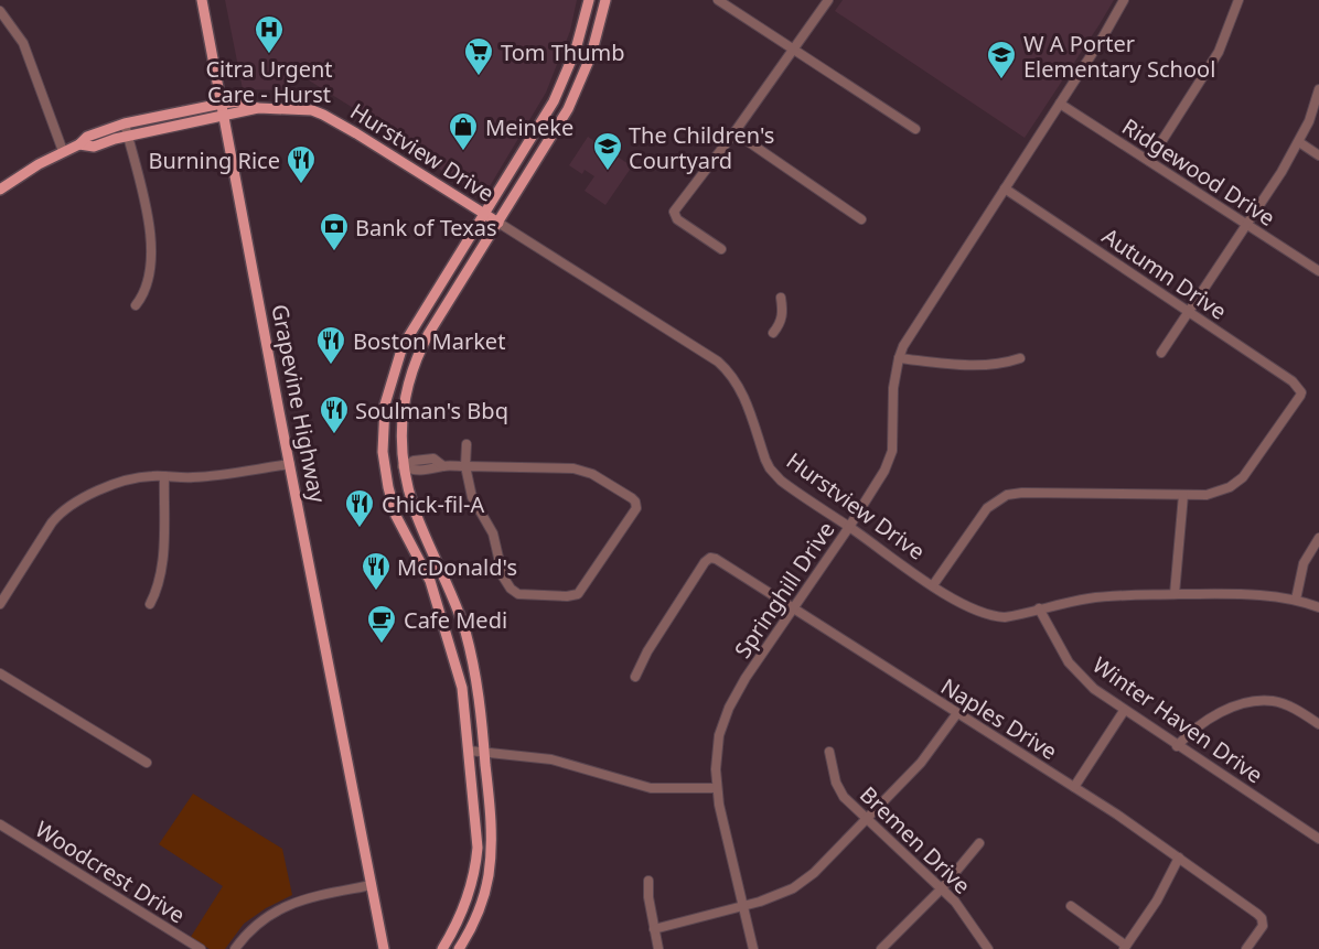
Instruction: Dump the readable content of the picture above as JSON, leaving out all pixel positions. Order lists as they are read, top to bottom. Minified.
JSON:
{"streets":{"main road":["Hurstview Drive","Grapevine Highway"],"street":["Ridgewood Drive","Autumn Drive","Springhill Drive","Naples Drive","Winter Haven Drive","Bremen Drive","Woodcrest Drive"]},"crossings":[["Hurstview Drive","Grapevine Highway"],["Hurstview Drive","Springhill Drive"],["Hurstview Drive","Winter Haven Drive"],["Ridgewood Drive","Springhill Drive"],["Autumn Drive","Springhill Drive"],["Springhill Drive","Naples Drive"]],"places":{"hospital":["Citra Urgent Care - Hurst"],"supermarket":["Tom Thumb"],"school or university":["W A Porter Elementary School","The Children's Courtyard"],"shop":["Meineke"],"restaurant":["Burning Rice","Boston Market","Soulman's Bbq","Chick-fil-A","McDonald's"],"bank":["Bank of Texas"],"cafe":["Cafe Medi"]}}
